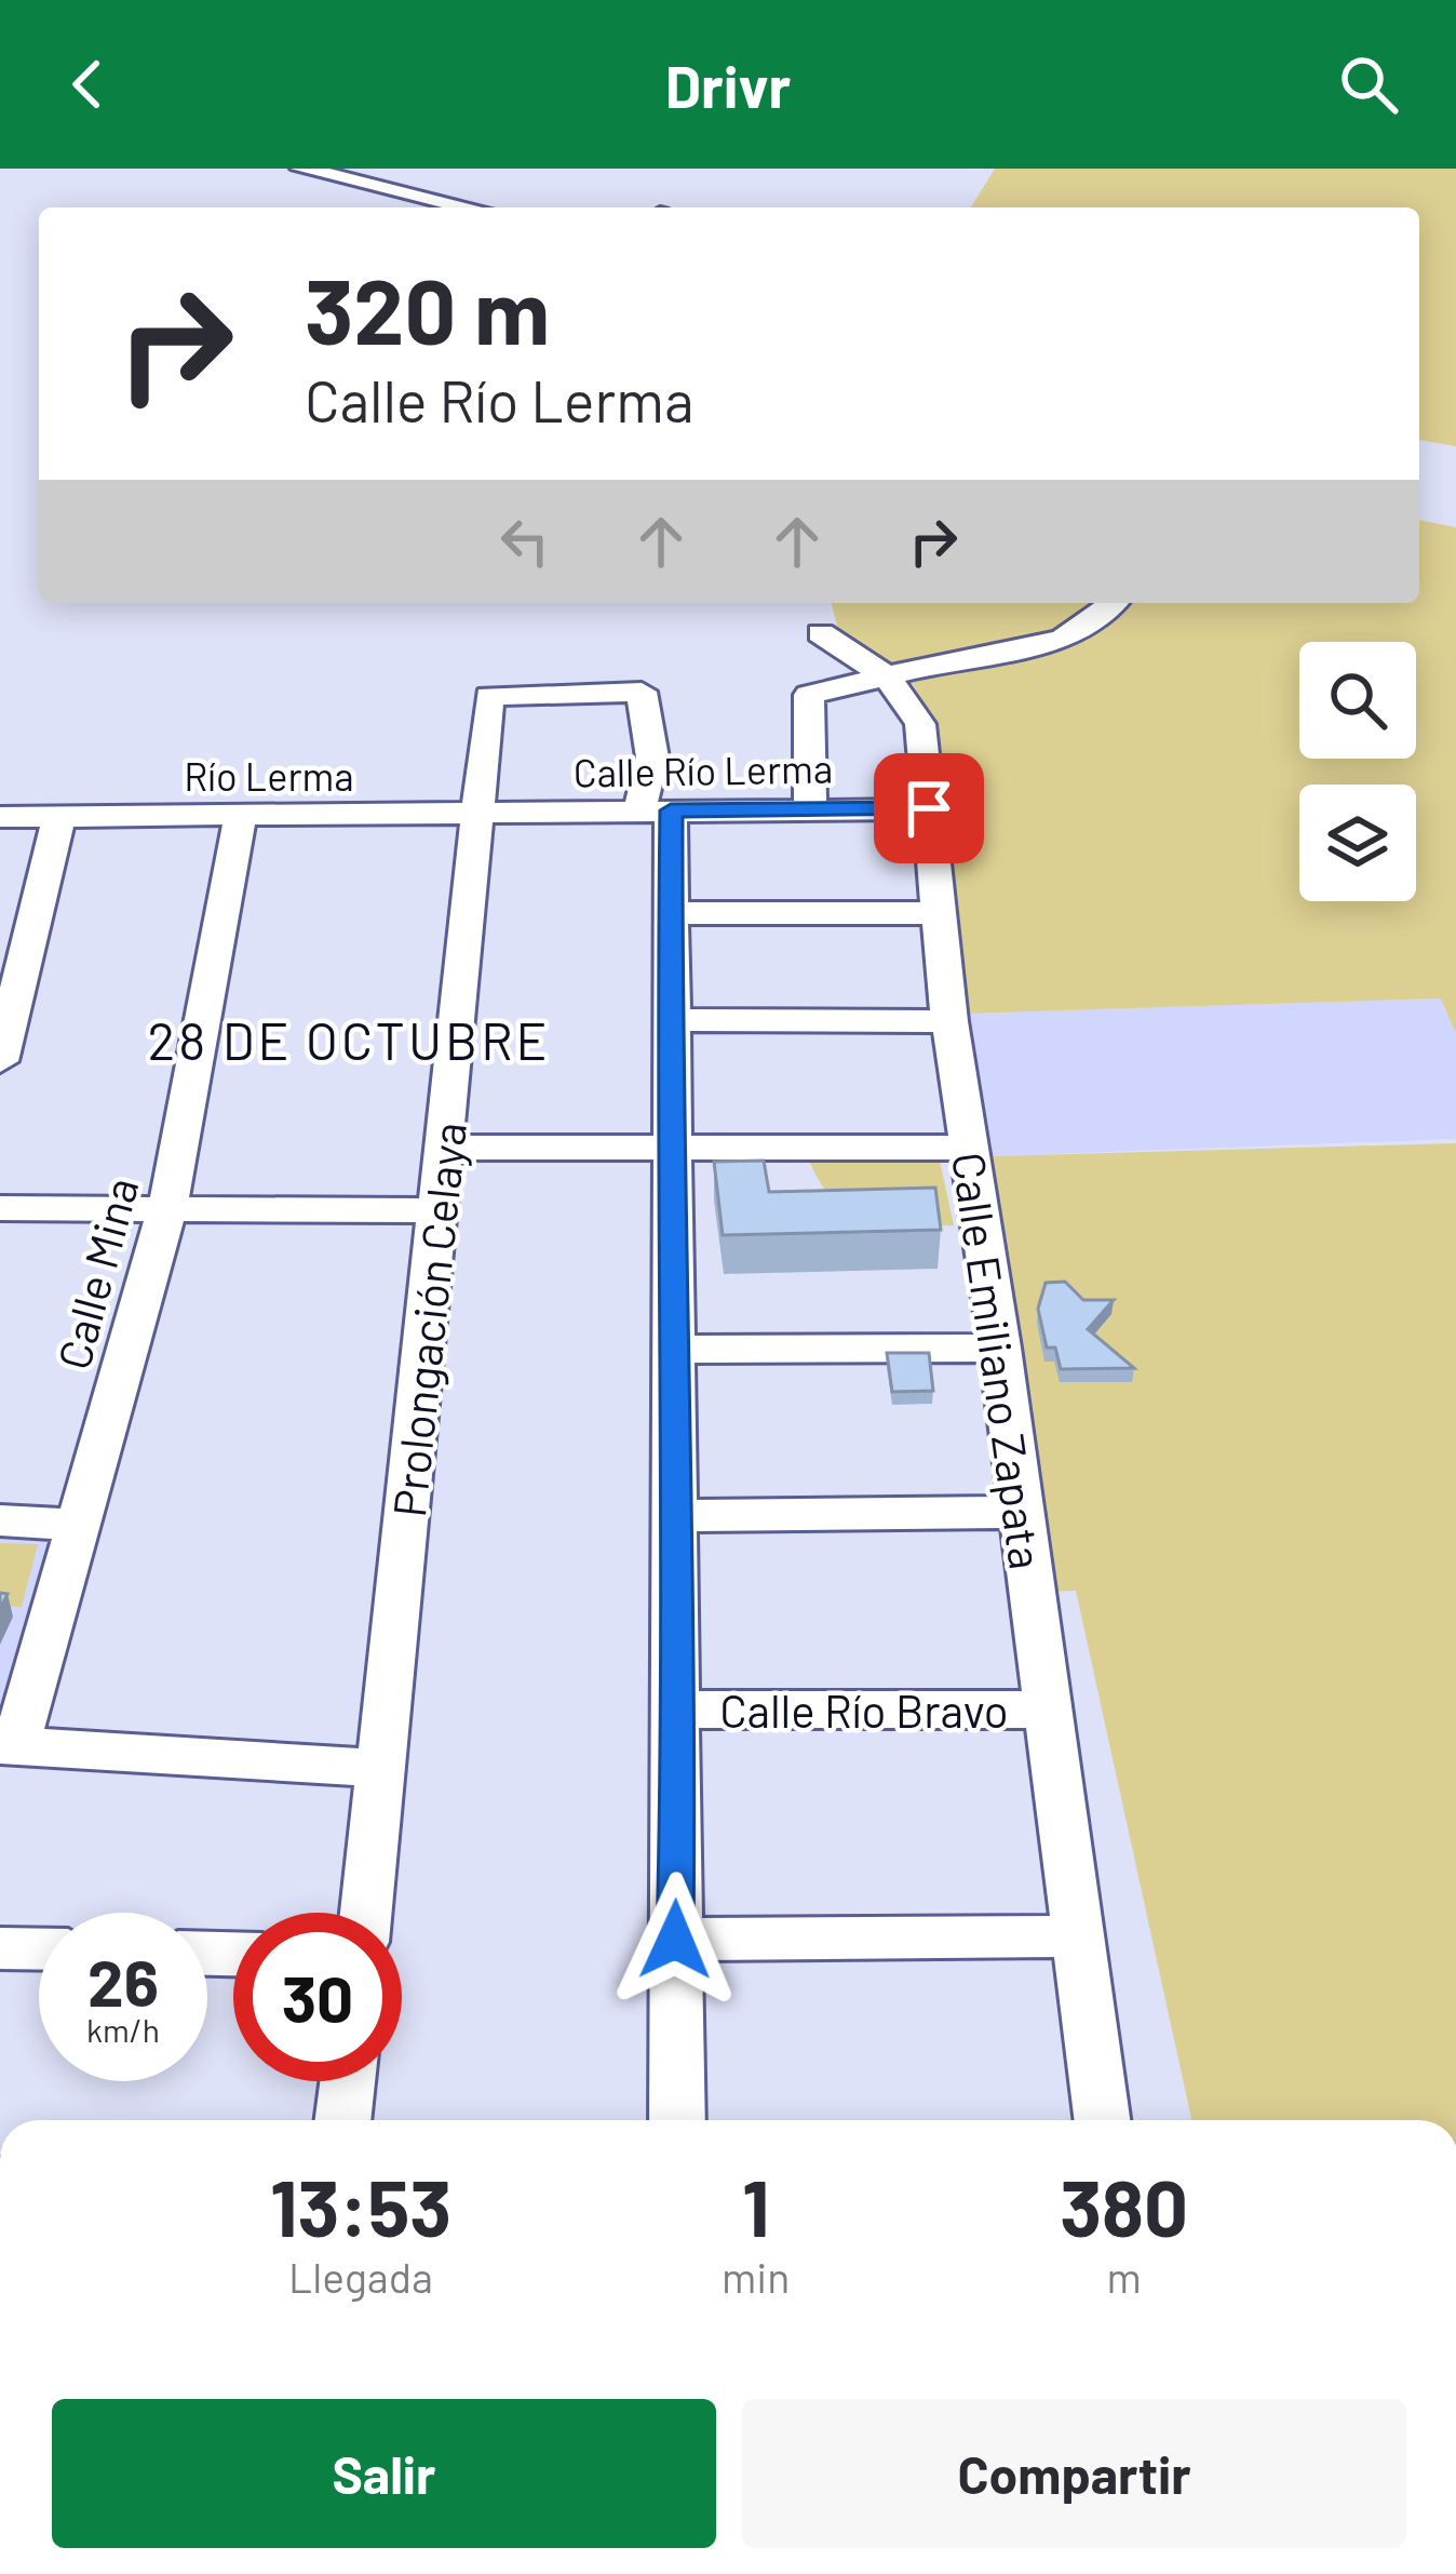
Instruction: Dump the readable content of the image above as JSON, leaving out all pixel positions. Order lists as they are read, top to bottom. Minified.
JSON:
{"streets":{"street":["Calle Río Lerma","Río Lerma","Calle Mina","Prolongación Celaya","Calle Emiliano Zapata","Calle Río Bravo"]},"crossings":[["Calle Río Lerma","Río Lerma"],["Calle Río Lerma","Prolongación Celaya"],["Calle Río Lerma","Calle Emiliano Zapata"],["Río Lerma","Calle Mina"],["Río Lerma","Prolongación Celaya"],["Calle Emiliano Zapata","Calle Río Bravo"]],"districts":["28 DE OCTUBRE"],"page":{"header":"Drivr","turn":["320 m","Calle Río Lerma"],"speed":"26 km/h","limit":"30","eta":["13:53","Llegada","1","min","380","m"],"buttons":["Salir","Compartir"]}}
